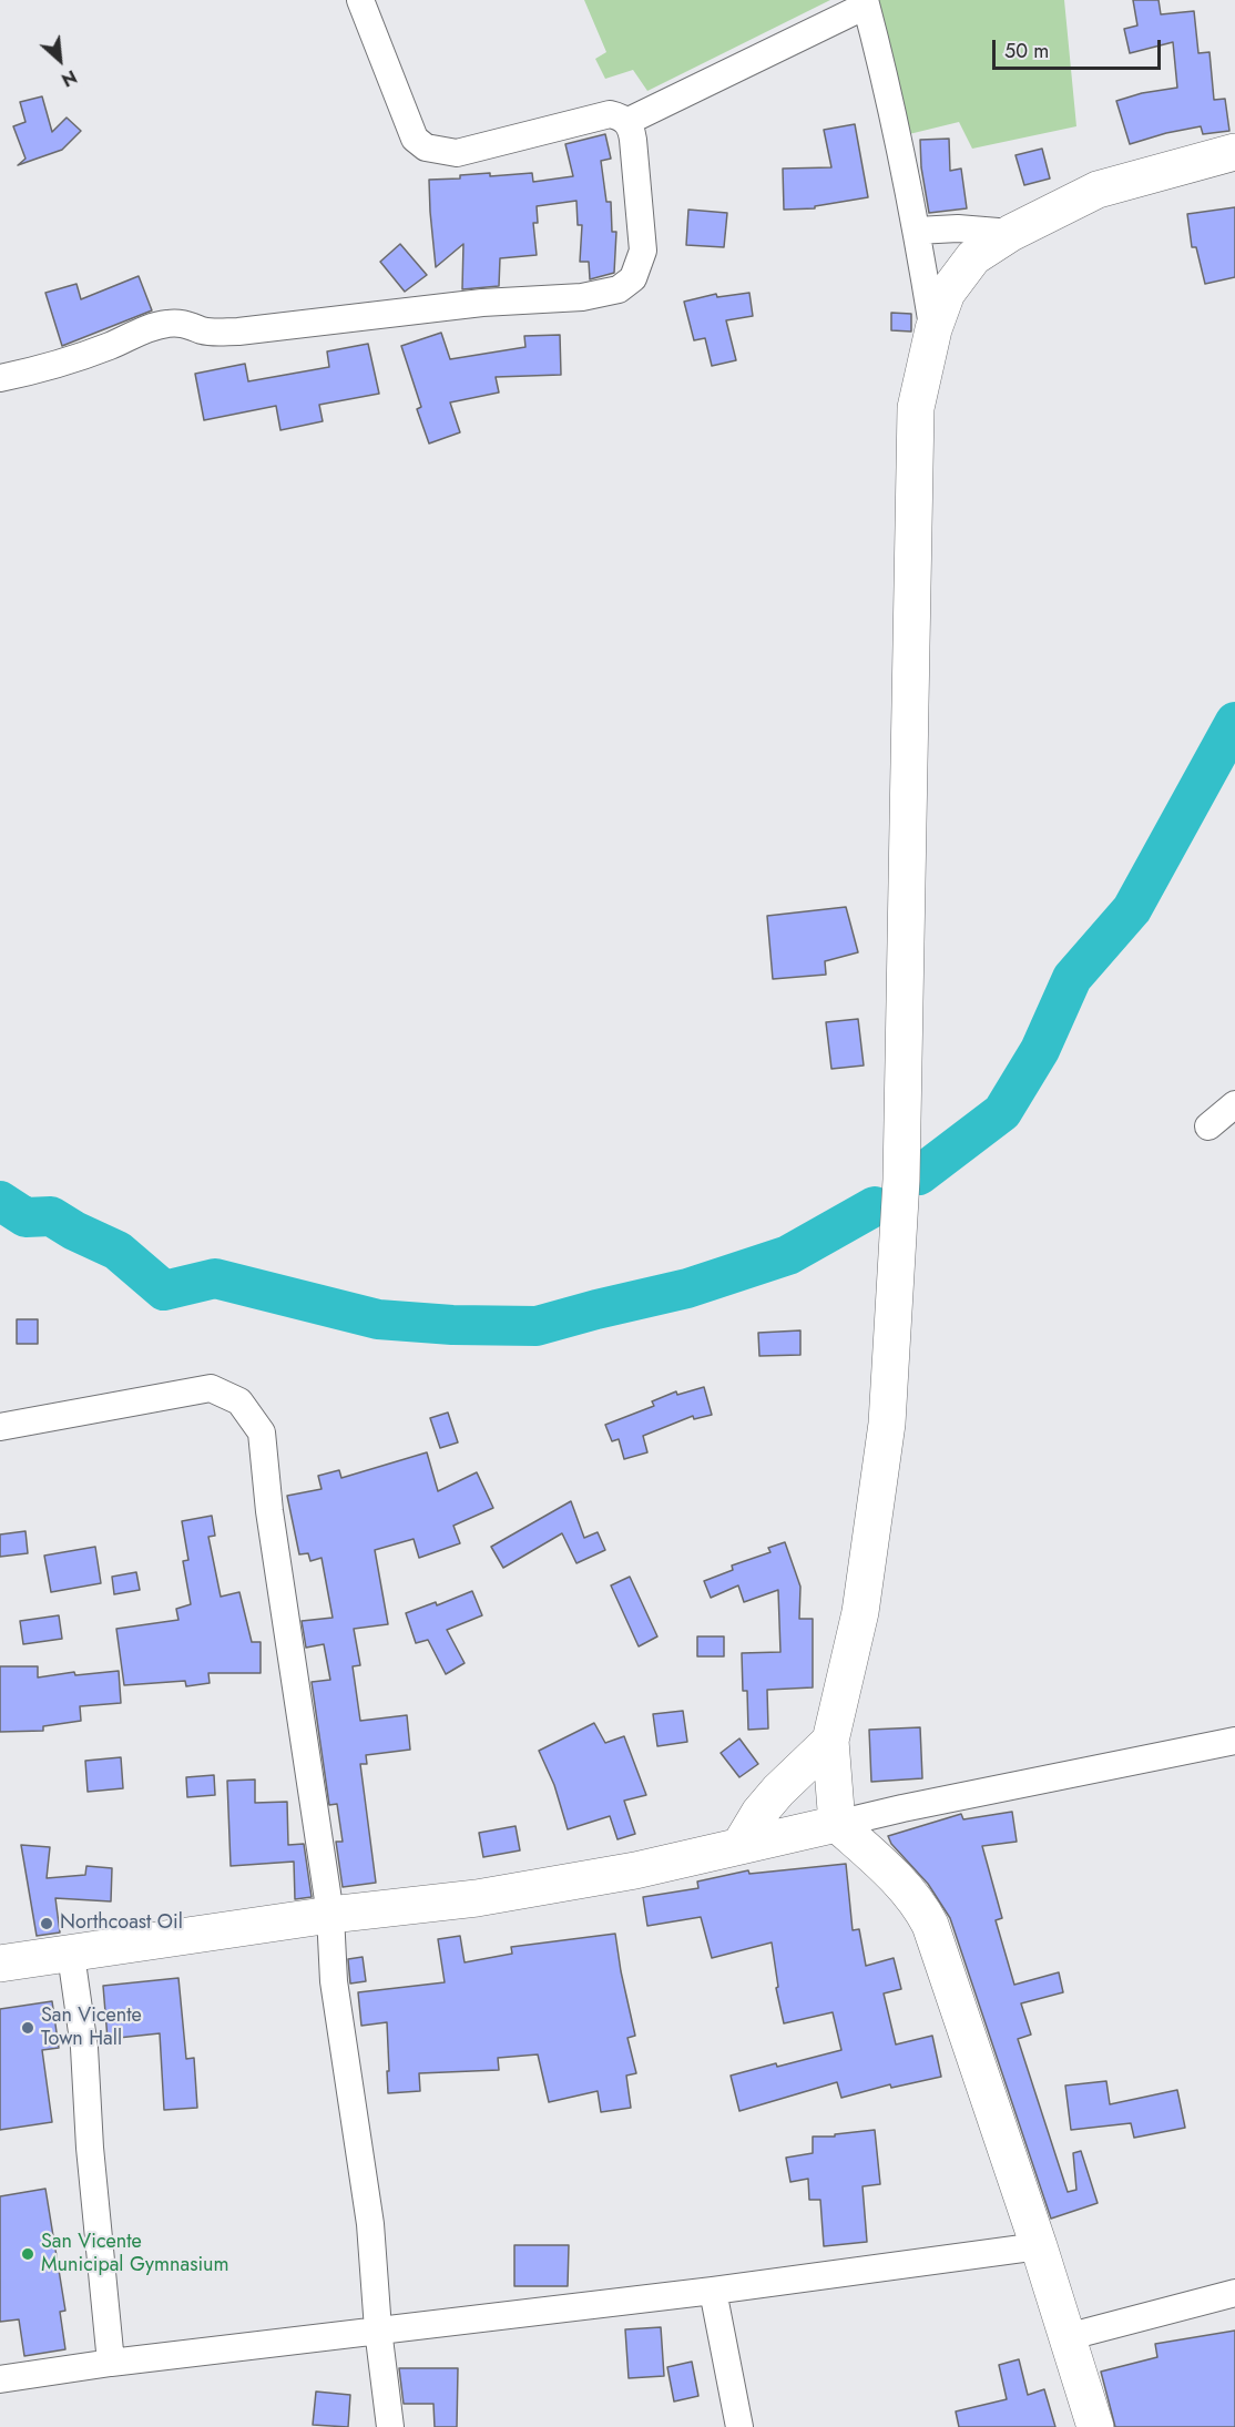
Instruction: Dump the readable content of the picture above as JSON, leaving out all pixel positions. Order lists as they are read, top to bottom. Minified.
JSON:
{"places":["Northcoast Oil","San Vicente Town Hall","San Vicente Municipal Gymnasium"],"scale_bar":"50 m","north":"bottom right"}
